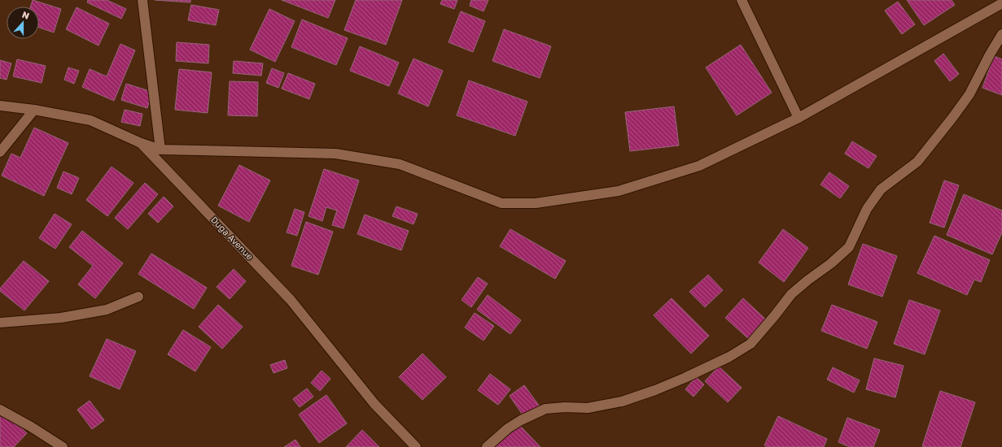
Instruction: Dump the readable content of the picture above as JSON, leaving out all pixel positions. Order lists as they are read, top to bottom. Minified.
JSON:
{"streets":{"street":["Duga Avenue"]},"north":"top"}
